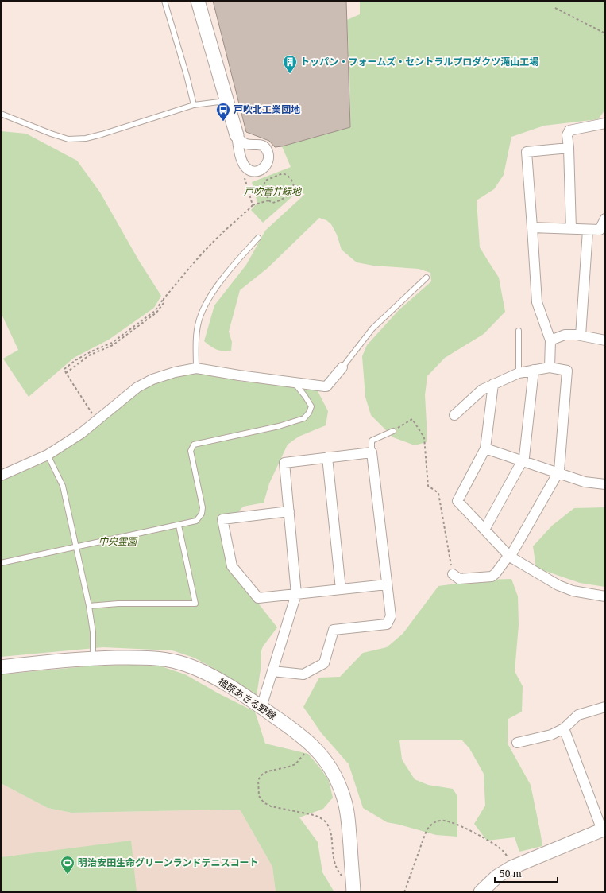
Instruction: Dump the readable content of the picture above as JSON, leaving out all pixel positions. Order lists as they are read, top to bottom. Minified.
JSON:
{"streets":{"main road":["楢原あきる野線"]},"parks":["戸吹菅井緑地","中央霊園"],"places":{"building":["トッパン・フォームズ・セントラルプロダクツ滝山工場"],"bus stop":["戸吹北工業団地"],"sports":["明治安田生命グリーンランドテニスコート"]},"scale_bar":"50 m"}
